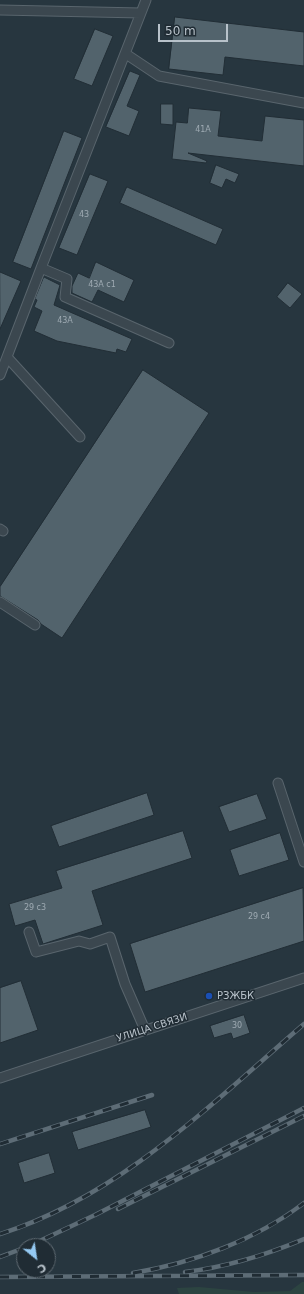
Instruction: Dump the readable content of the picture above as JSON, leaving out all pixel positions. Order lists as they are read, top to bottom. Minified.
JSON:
{"streets":{"street":["УЛИЦА СВЯЗИ"]},"places":["РЗЖБК"],"house_numbers":["41А","43","43А с1","43А","29 с3","29 с4","30"],"scale_bar":"50 m","north":"bottom right"}
